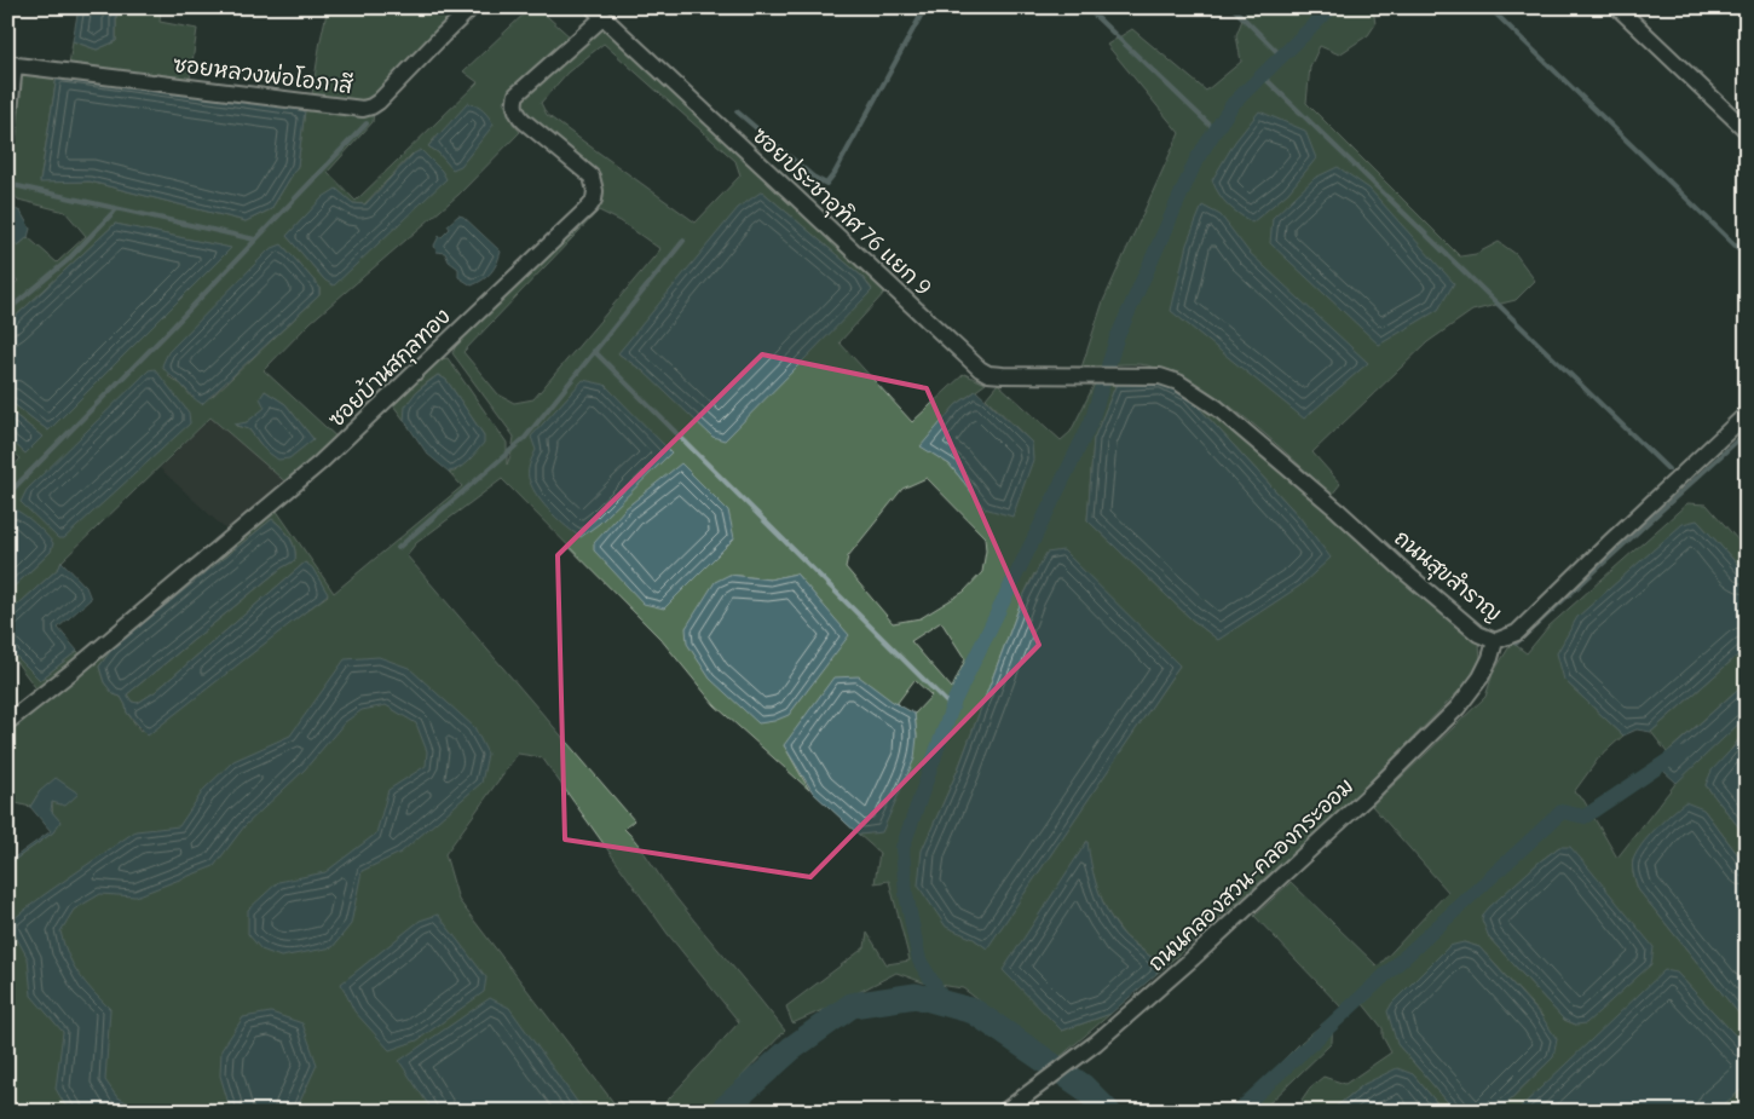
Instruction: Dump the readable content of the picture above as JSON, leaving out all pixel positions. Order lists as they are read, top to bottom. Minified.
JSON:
{"streets":{"street":["ซอยหลวงพ่อโอภาสี","ซอยประชาอุทิศ 76 แยก 9","ซอยบ้านสกุลทอง","ถนนสุขสำราญ","ถนนคลองสวน-คลองกระออม"]},"crossings":[["ซอยประชาอุทิศ 76 แยก 9","ซอยบ้านสกุลทอง"],["ซอยประชาอุทิศ 76 แยก 9","ถนนสุขสำราญ"],["ถนนสุขสำราญ","ถนนคลองสวน-คลองกระออม"]]}
